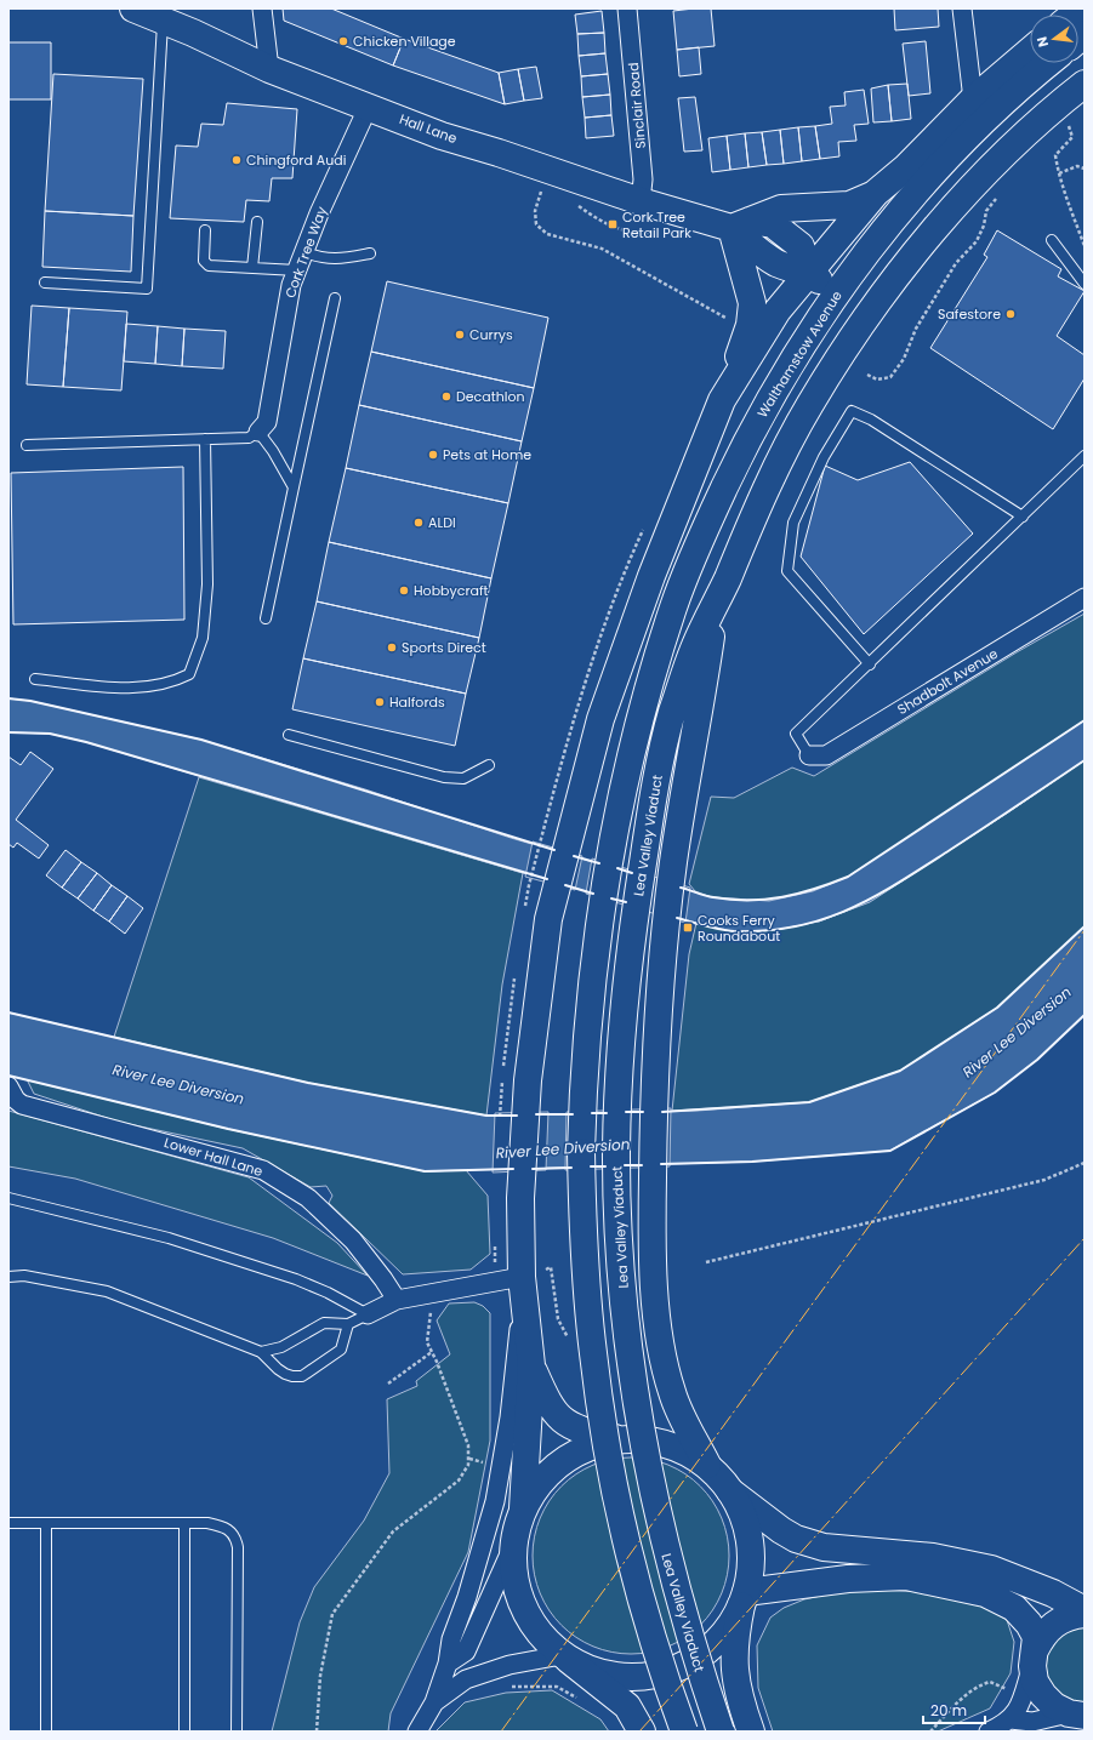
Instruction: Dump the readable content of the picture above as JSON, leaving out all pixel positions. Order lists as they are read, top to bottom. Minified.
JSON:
{"streets":{"main road":["Hall Lane","Walthamstow Avenue","Lea Valley Viaduct"],"street":["Sinclair Road","Cork Tree Way","Shadbolt Avenue","Lower Hall Lane"]},"crossings":[["Sinclair Road","Hall Lane"],["Hall Lane","Cork Tree Way"]],"water":["River Lee Diversion"],"places":{"other":["Chicken Village","Chingford Audi","Safestore","Currys","Decathlon","Pets at Home","ALDI","Hobbycraft","Sports Direct","Halfords"],"transit":["Cork Tree Retail Park","Cooks Ferry Roundabout"]},"scale_bar":"20 m","north":"left"}
